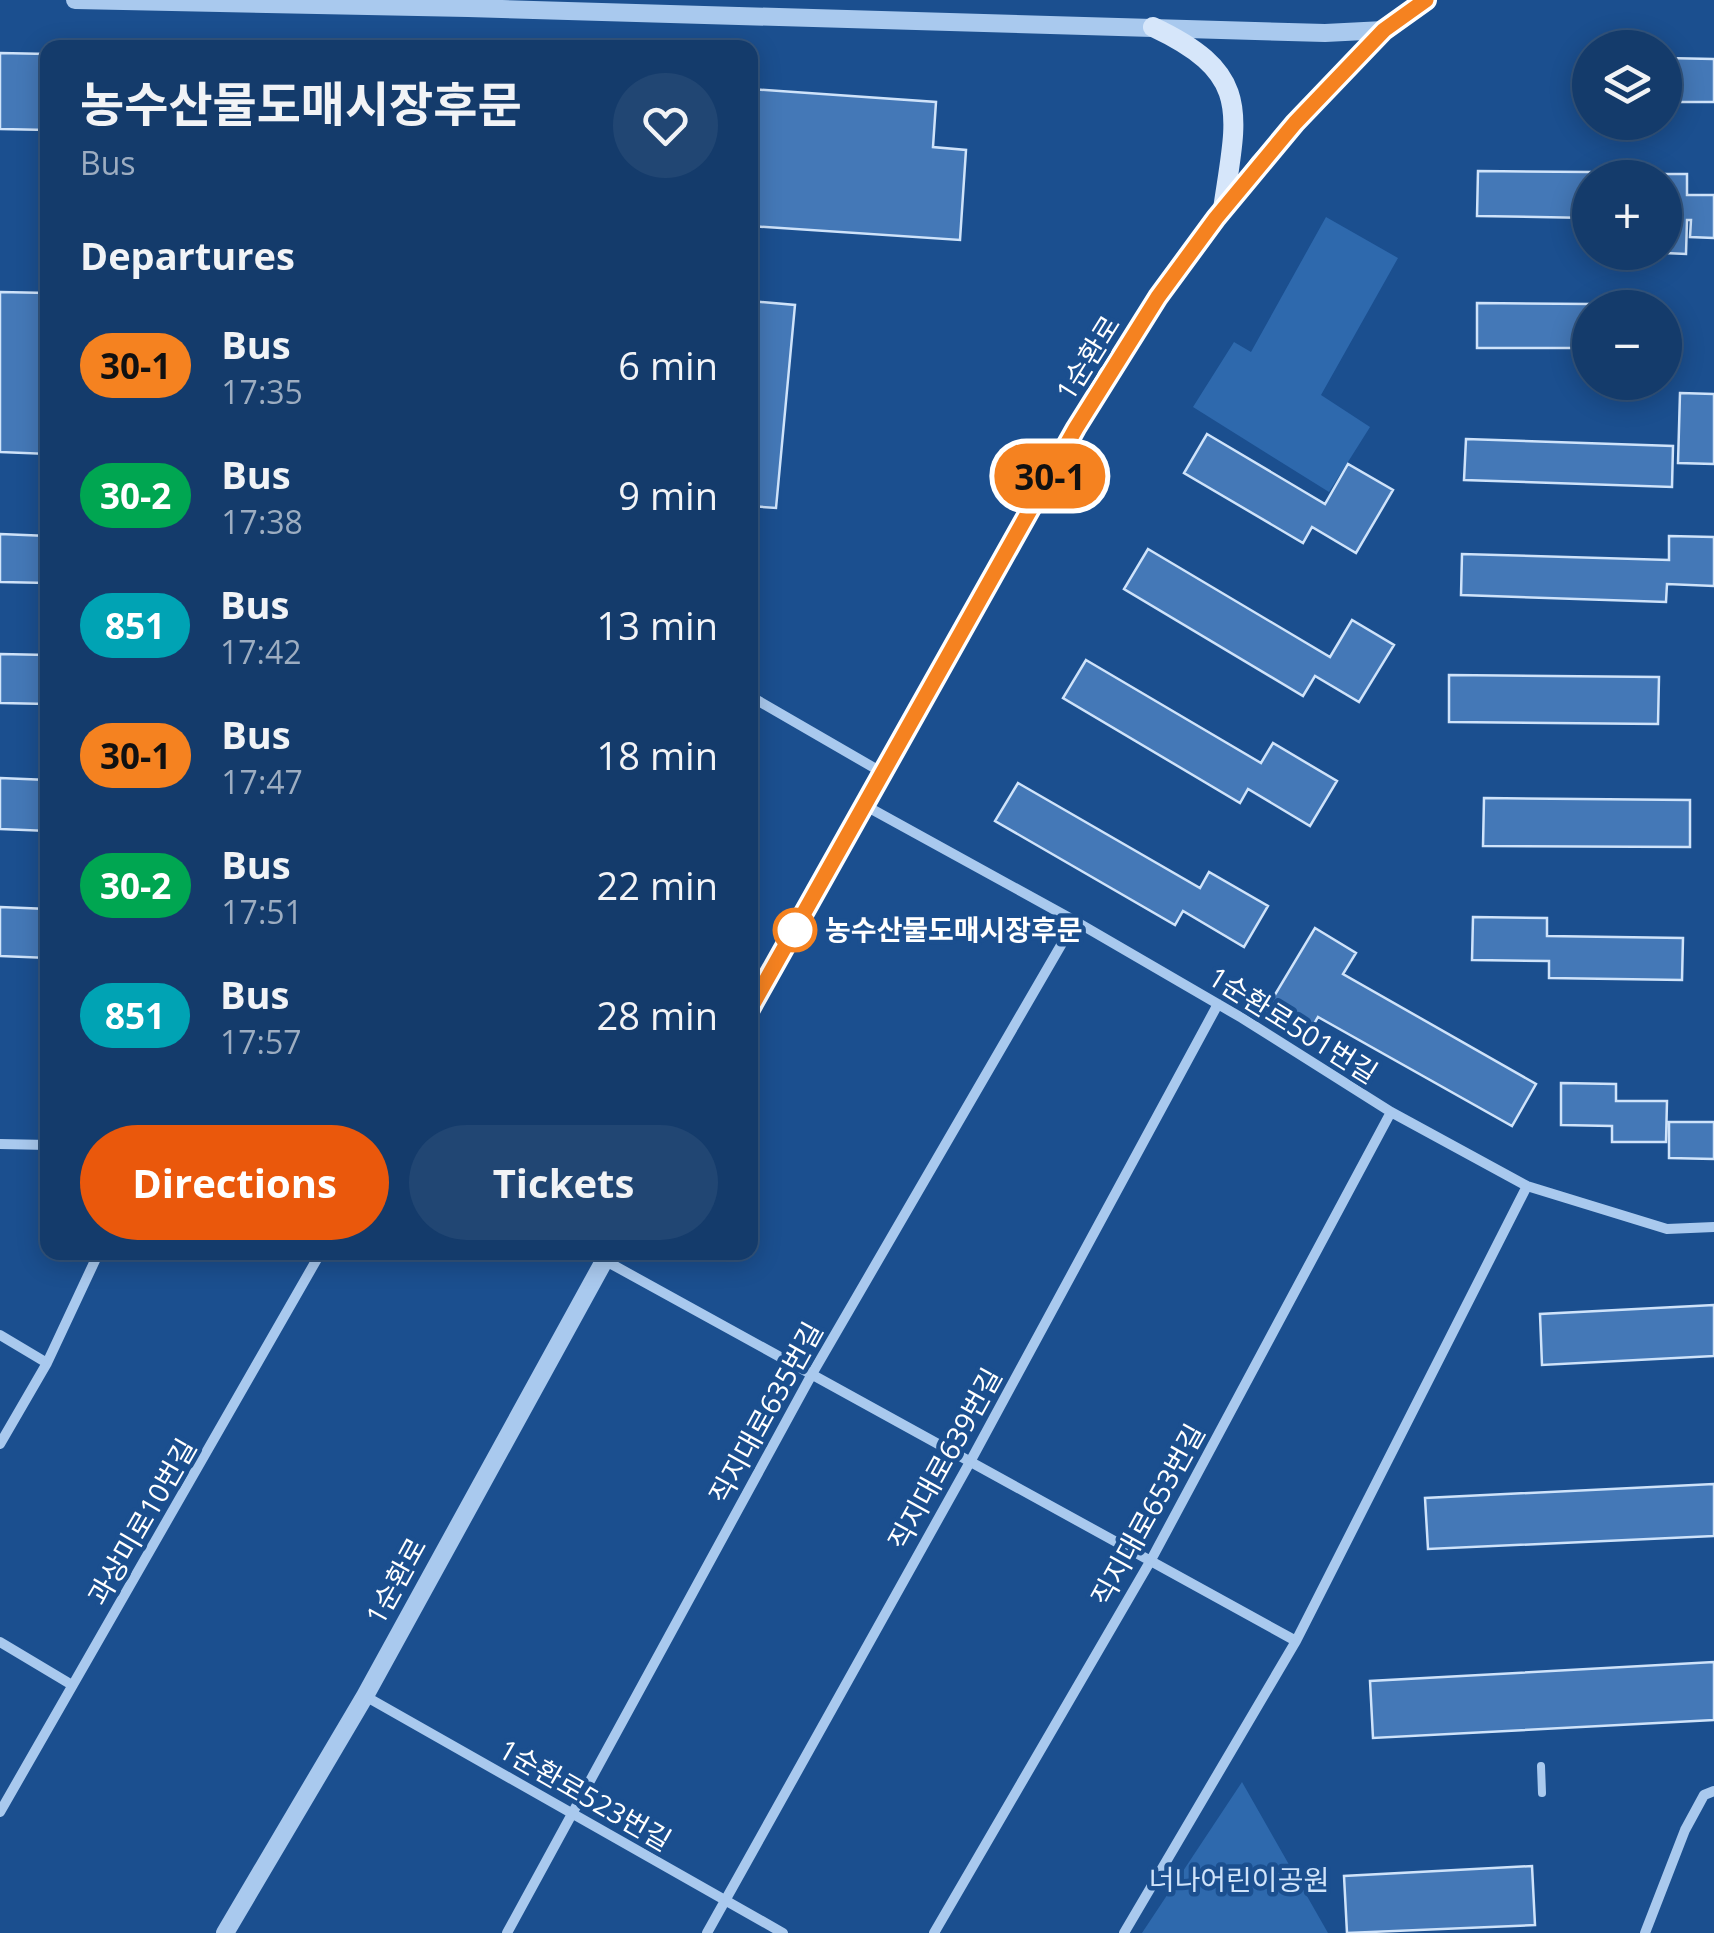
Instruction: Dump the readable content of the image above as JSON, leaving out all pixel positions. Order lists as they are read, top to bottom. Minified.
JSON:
{"streets":{"main road":["1순환로"],"street":["1순환로501번길","직지대로635번길","직지대로639번길","직지대로653번길","과상미로10번길","1순환로523번길"]},"crossings":[["1순환로","1순환로501번길"],["1순환로","1순환로523번길"],["1순환로501번길","직지대로635번길"],["1순환로501번길","직지대로639번길"],["1순환로501번길","직지대로653번길"],["직지대로635번길","1순환로523번길"],["직지대로639번길","1순환로523번길"]],"parks":["너나어린이공원"],"places":["농수산물도매시장후문"],"lines":["bus line 30-1"],"page":{"on_map":"30-1","map_buttons":["+","−"],"heading":[["농수산물도매시장후문","Bus"],"Departures"],"list":[{"mark":"30-1","name":"Bus","note":"17:35","value":"6 min"},{"mark":"30-2","name":"Bus","note":"17:38","value":"9 min"},{"mark":"851","name":"Bus","note":"17:42","value":"13 min"},{"mark":"30-1","name":"Bus","note":"17:47","value":"18 min"},{"mark":"30-2","name":"Bus","note":"17:51","value":"22 min"},{"mark":"851","name":"Bus","note":"17:57","value":"28 min"}],"buttons":["Directions","Tickets"]}}
